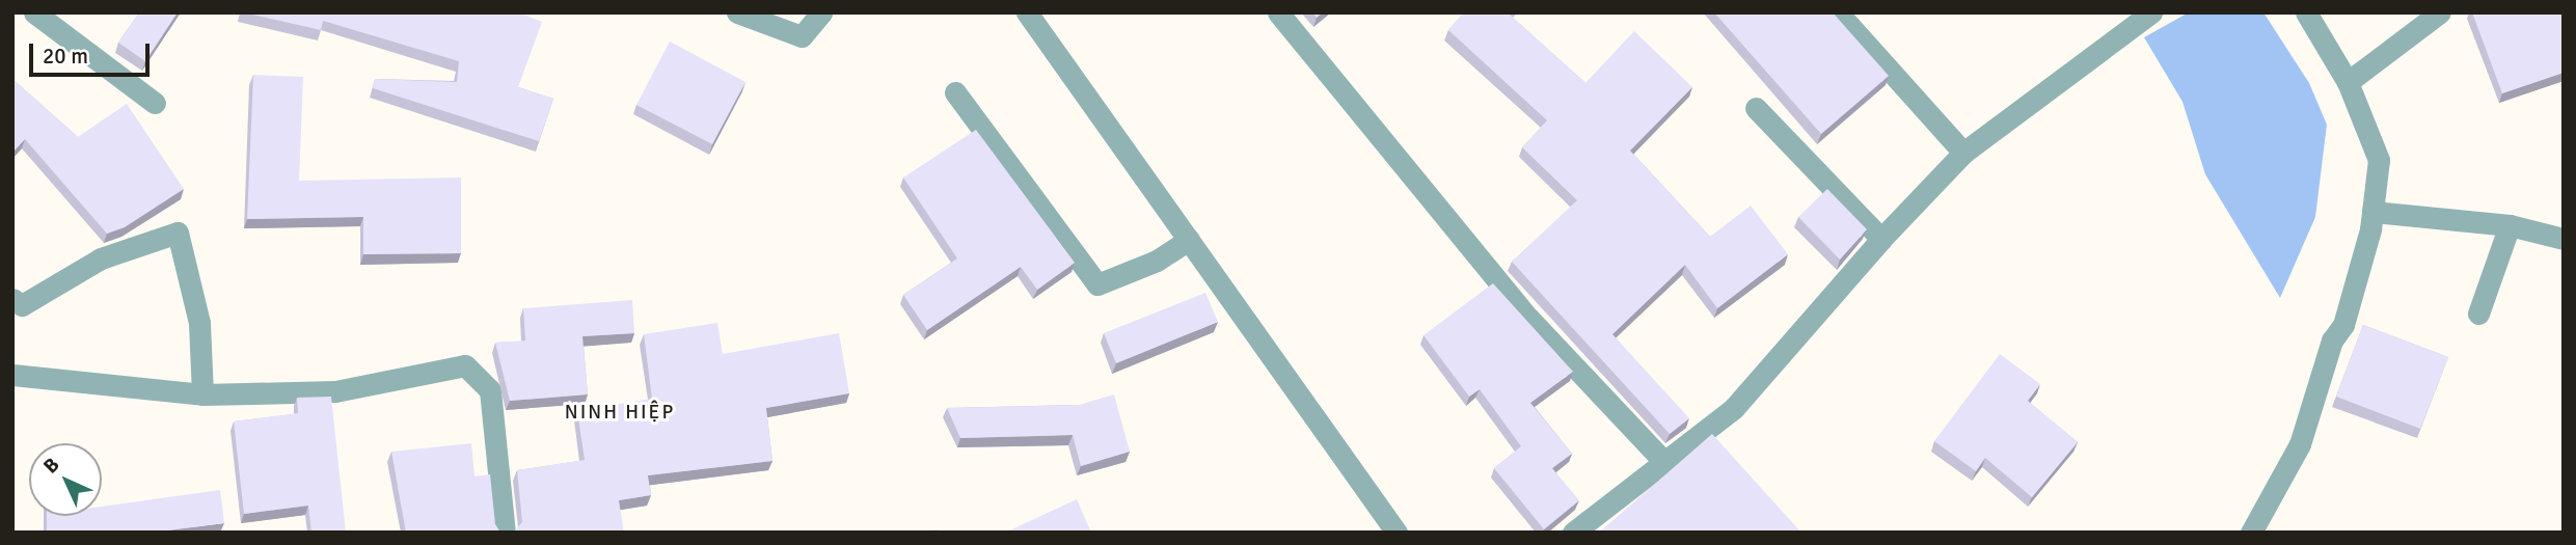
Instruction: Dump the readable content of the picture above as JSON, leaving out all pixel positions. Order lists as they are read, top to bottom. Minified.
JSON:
{"districts":["NINH HIỆP"],"scale_bar":"20 m","north":"top left"}
